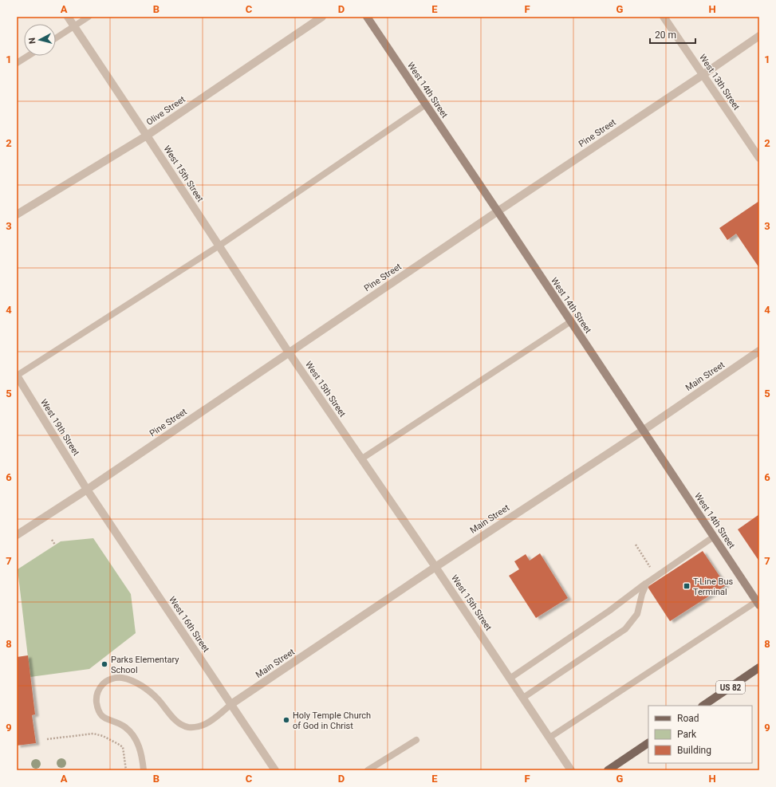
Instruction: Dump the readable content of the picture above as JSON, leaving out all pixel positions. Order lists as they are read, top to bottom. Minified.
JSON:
{"streets":{"main road":["US 82"],"street":["West 13th Street","West 14th Street","Olive Street","Pine Street","West 15th Street","Main Street","West 19th Street","West 16th Street"]},"crossings":[["West 13th Street","Pine Street"],["West 14th Street","Pine Street"],["West 14th Street","Main Street"],["Olive Street","West 15th Street"],["Pine Street","West 15th Street"],["Pine Street","West 19th Street"],["Pine Street","West 16th Street"],["West 15th Street","Main Street"],["Main Street","West 16th Street"],["West 19th Street","West 16th Street"]],"places":{"transit":["T-Line Bus Terminal"],"other":["Parks Elementary School","Holy Temple Church of God in Christ"]},"legend":["Road","Park","Building"],"scale_bar":"20 m","north":"left","grid":{"columns":["A","B","C","D","E","F","G","H"],"rows":["1","2","3","4","5","6","7","8","9"]}}
